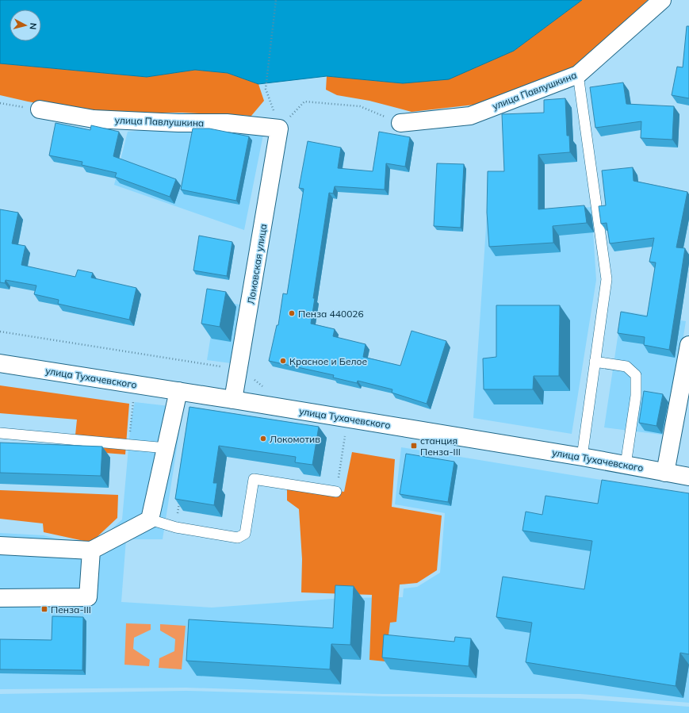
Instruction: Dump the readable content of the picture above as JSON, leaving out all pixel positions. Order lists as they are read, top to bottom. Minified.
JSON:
{"streets":{"street":["улица Павлушкина","Ломовская улица","улица Тухачевского"]},"crossings":[["улица Павлушкина","Ломовская улица"],["Ломовская улица","улица Тухачевского"]],"places":{"other":["Пенза 440026","Красное и Белое","Локомотив"],"transit":["станция Пенза-III","Пенза-III"]},"north":"right"}
